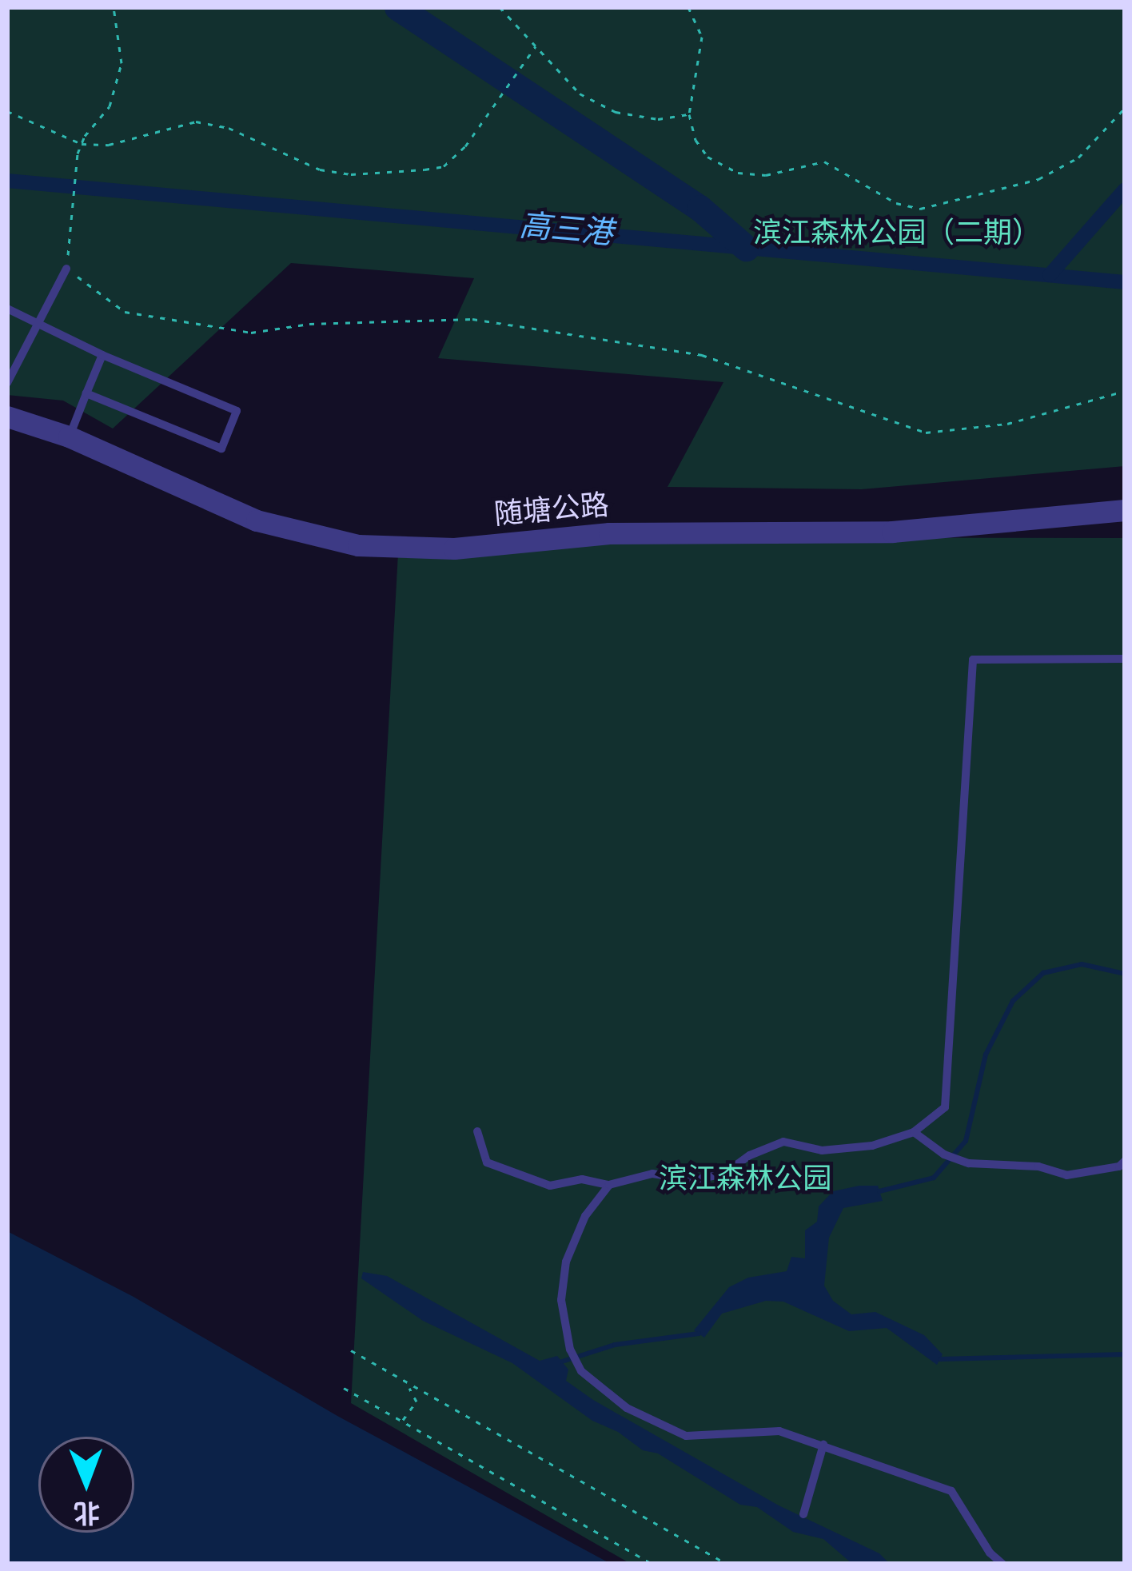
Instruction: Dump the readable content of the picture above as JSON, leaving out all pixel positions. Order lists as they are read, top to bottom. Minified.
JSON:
{"streets":{"street":["随塘公路"]},"water":["高三港"],"parks":["滨江森林公园（二期）","滨江森林公园"],"north":"bottom"}
